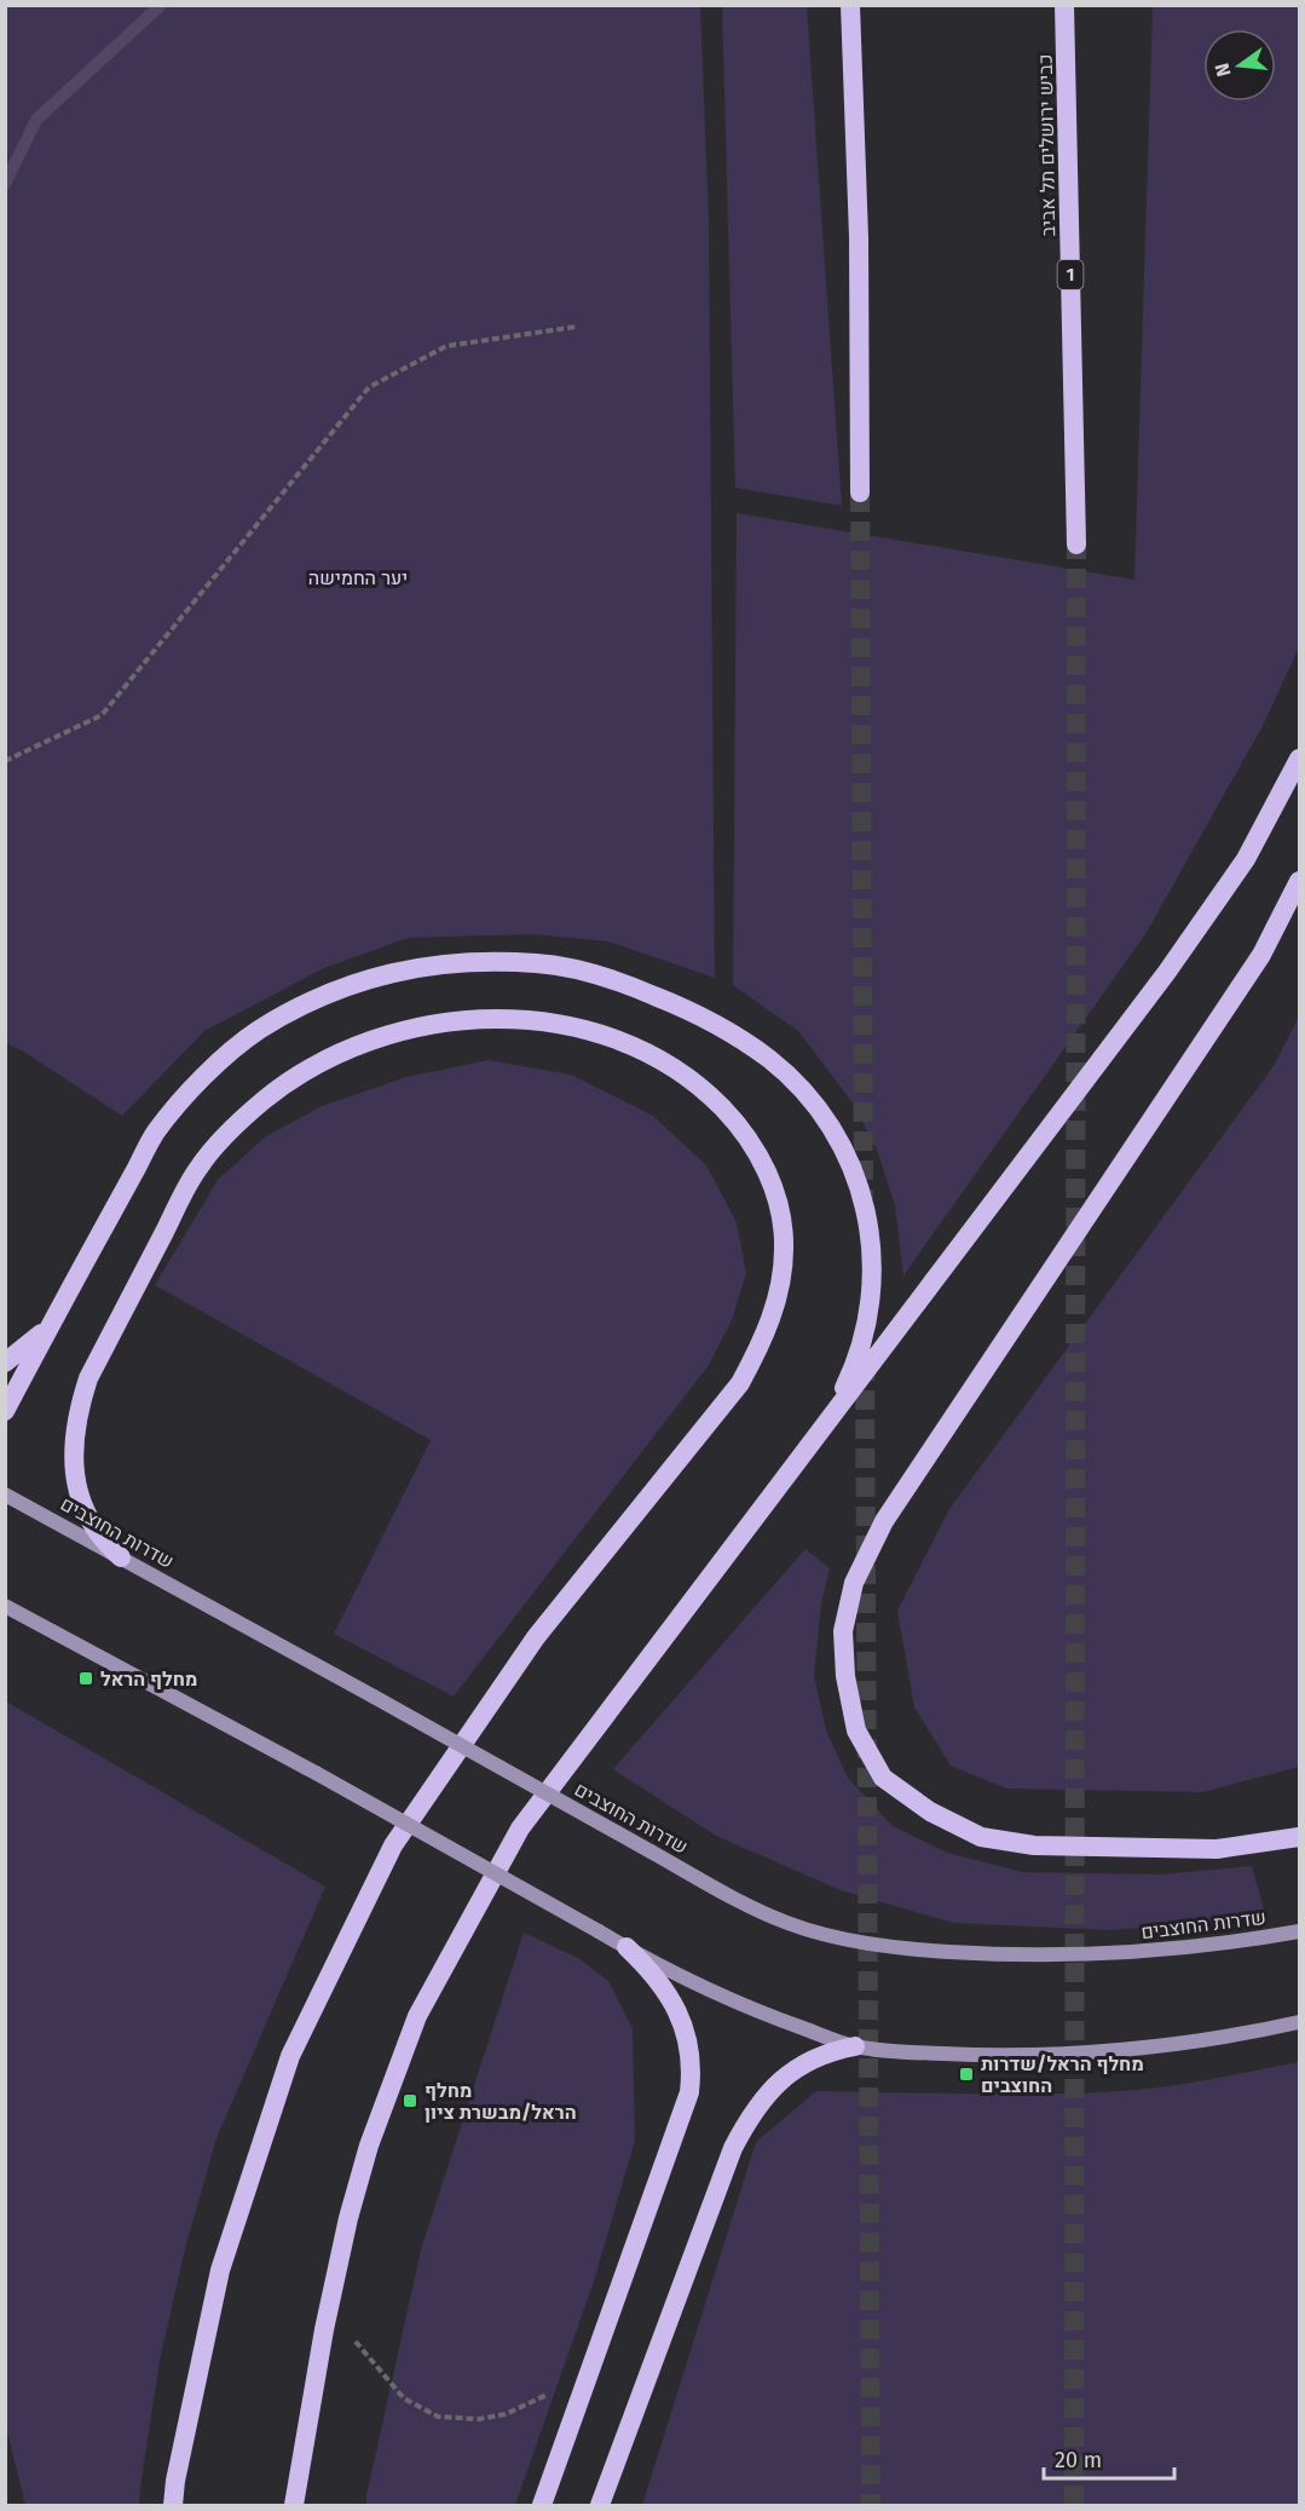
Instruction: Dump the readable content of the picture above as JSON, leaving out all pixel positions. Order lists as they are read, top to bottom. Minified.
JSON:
{"streets":{"highway":["כביש ירושלים תל אביב","1"],"main road":["שדרות החוצבים"]},"parks":["יער החמישה"],"places":{"transit":["מחלף הראל","מחלף הראל/שדרות החוצבים","מחלף הראל/מבשרת ציון"]},"scale_bar":"20 m","north":"left"}
